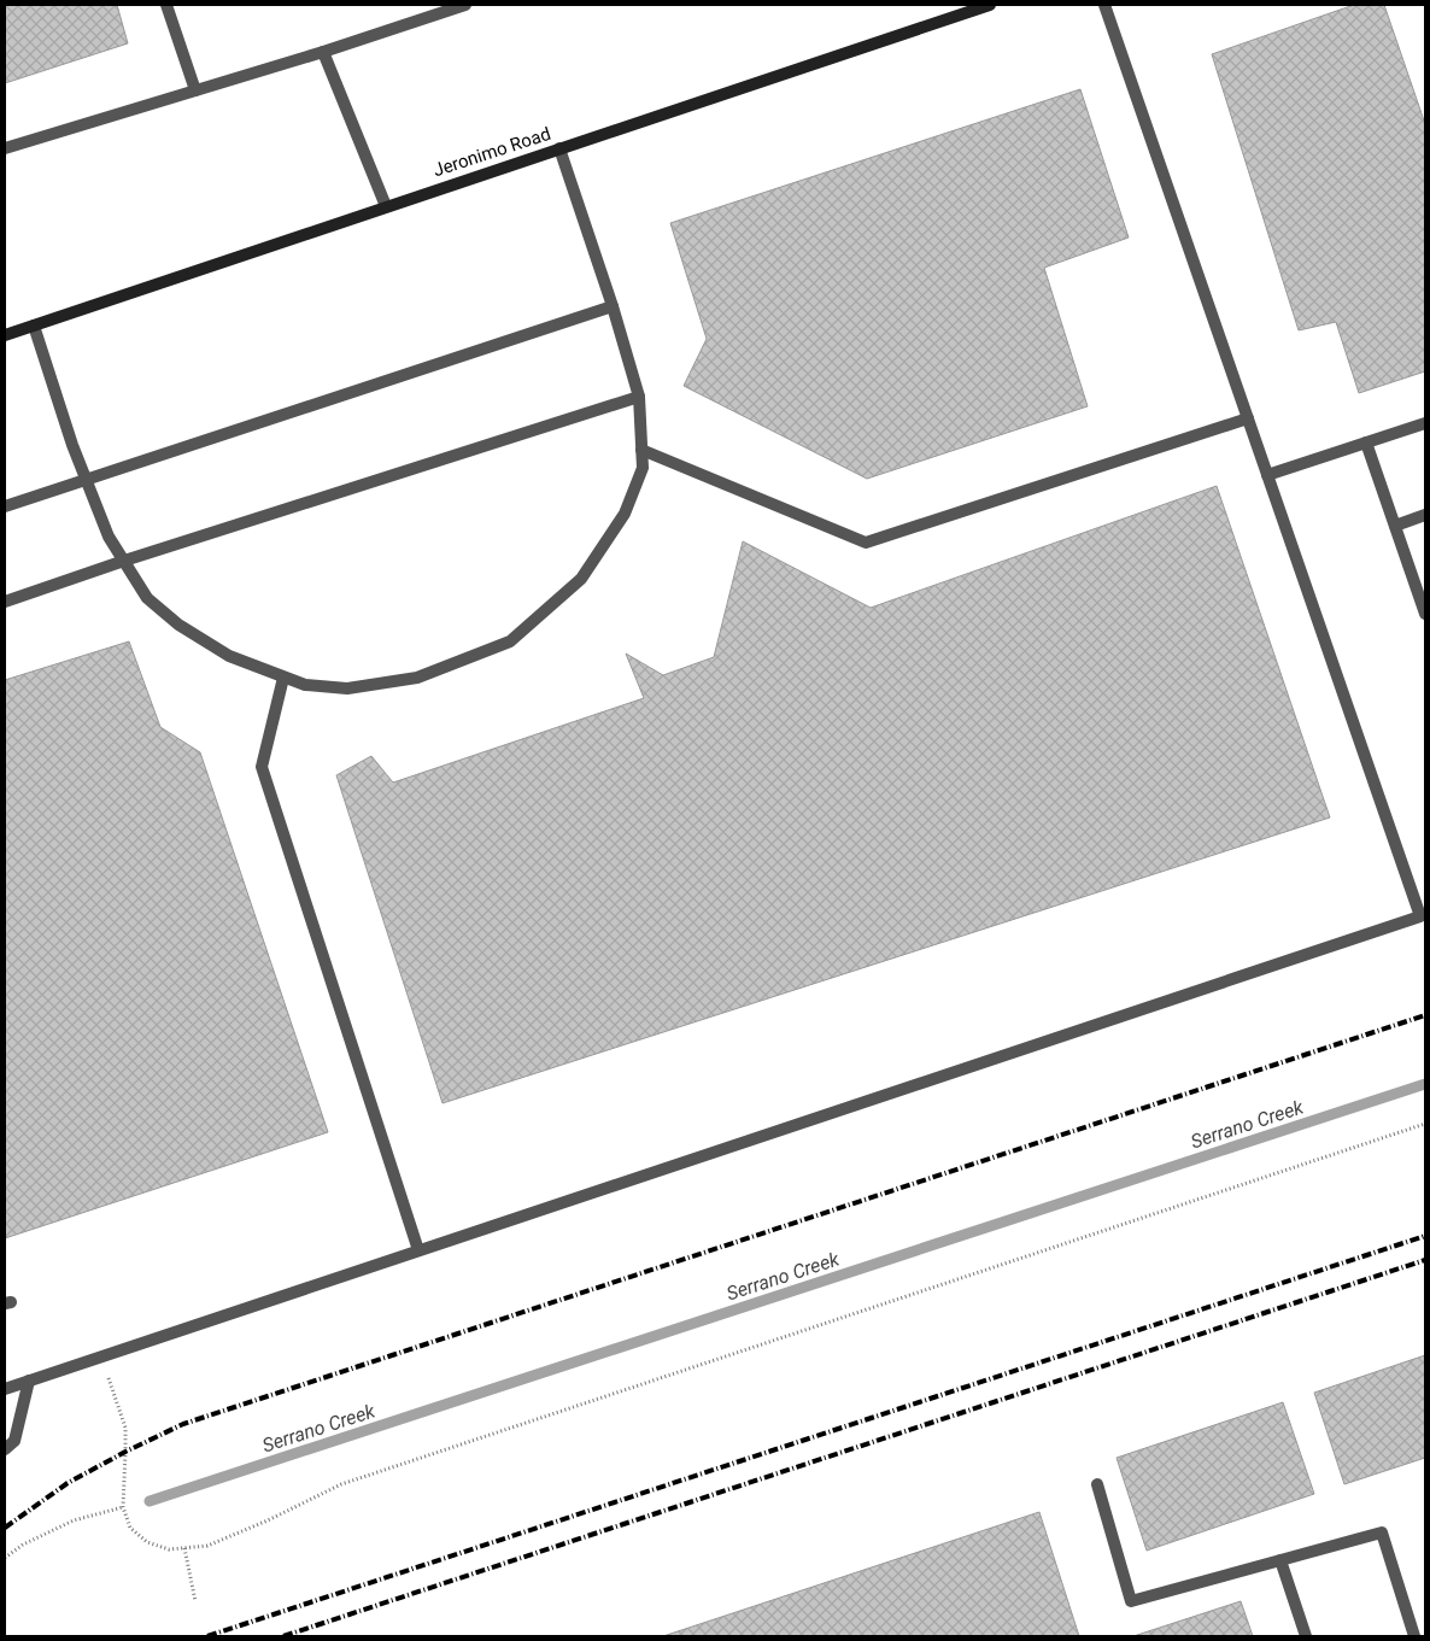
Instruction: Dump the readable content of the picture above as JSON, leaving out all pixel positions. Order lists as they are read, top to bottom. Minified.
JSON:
{"streets":{"main road":["Jeronimo Road"]},"water":["Serrano Creek"]}
